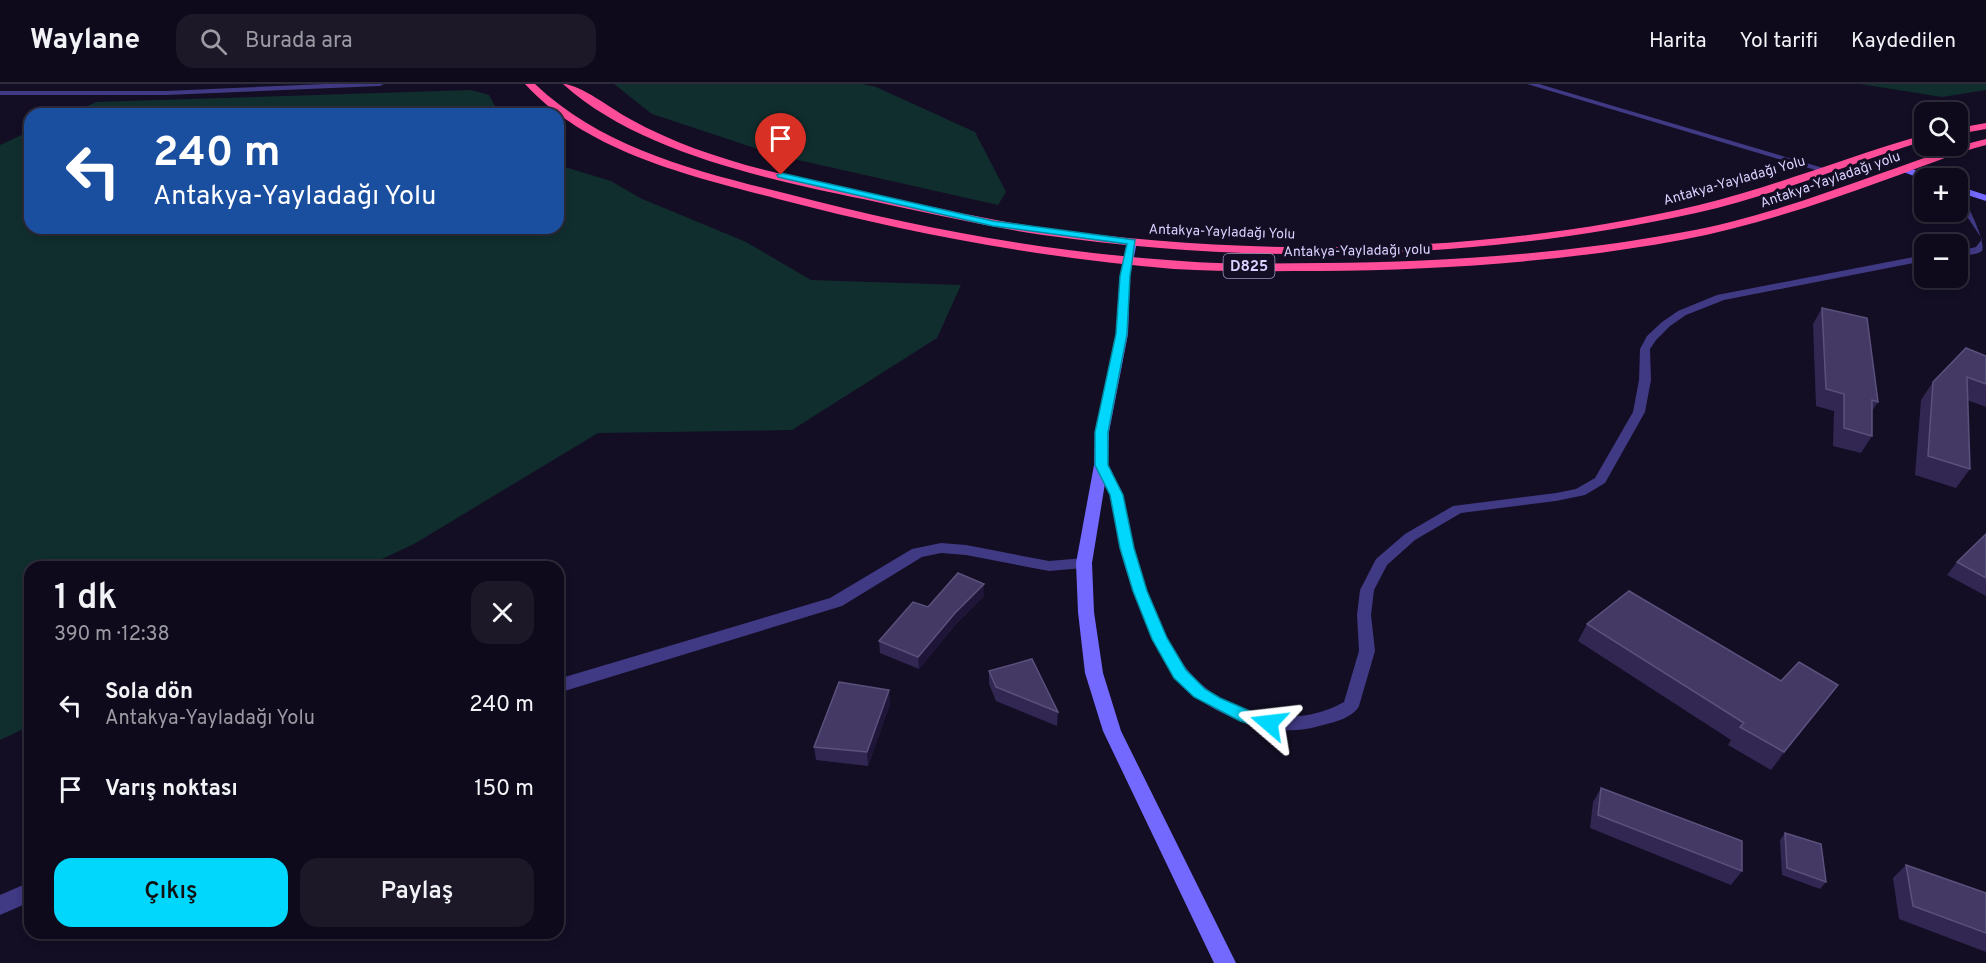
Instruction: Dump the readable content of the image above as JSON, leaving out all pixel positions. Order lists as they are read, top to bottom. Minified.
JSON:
{"streets":{"highway":["Antakya-Yayladağı yolu","Antakya-Yayladağı Yolu","D825"]},"page":{"header":"Waylane","search":"Burada ara","nav":["Harita","Yol tarifi","Kaydedilen"],"map_buttons":["+","−"],"turn":["240 m","Antakya-Yayladağı Yolu"],"heading":["1 dk","390 m · 12:38"],"list":[{"name":"Sola dön","note":"Antakya-Yayladağı Yolu","value":"240 m"},{"name":"Varış noktası","value":"150 m"}],"buttons":["Çıkış","Paylaş"]}}
